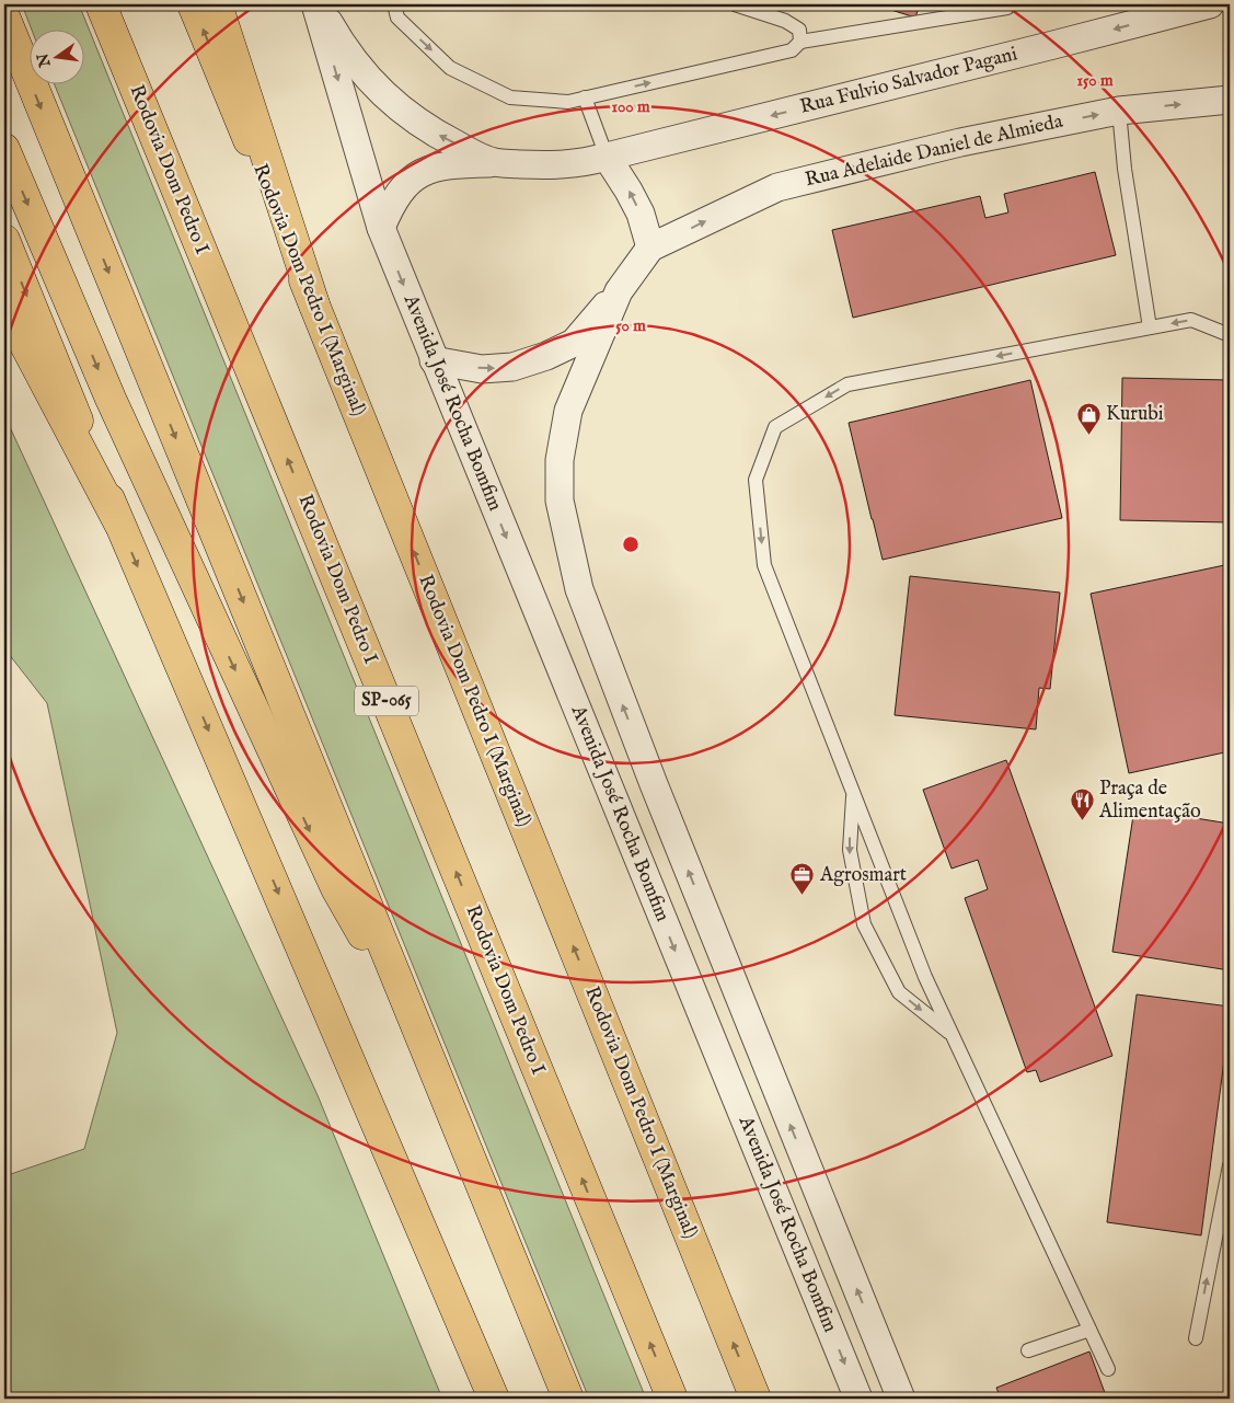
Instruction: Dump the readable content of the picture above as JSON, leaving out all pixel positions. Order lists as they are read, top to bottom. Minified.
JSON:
{"streets":{"highway":["Rodovia Dom Pedro I","Rodovia Dom Pedro I (Marginal)","SP-065"],"street":["Rua Fulvio Salvador Pagani","Rua Adelaide Daniel de Almieda","Avenida José Rocha Bomfim"]},"crossings":[["Rua Fulvio Salvador Pagani","Avenida José Rocha Bomfim"],["Rua Adelaide Daniel de Almieda","Avenida José Rocha Bomfim"]],"one_way":["Rua Fulvio Salvador Pagani","Rua Adelaide Daniel de Almieda"],"places":{"shop":["Kurubi"],"restaurant":["Praça de Alimentação"],"office":["Agrosmart"]},"north":"left","rings":["150 m","100 m","50 m"]}
